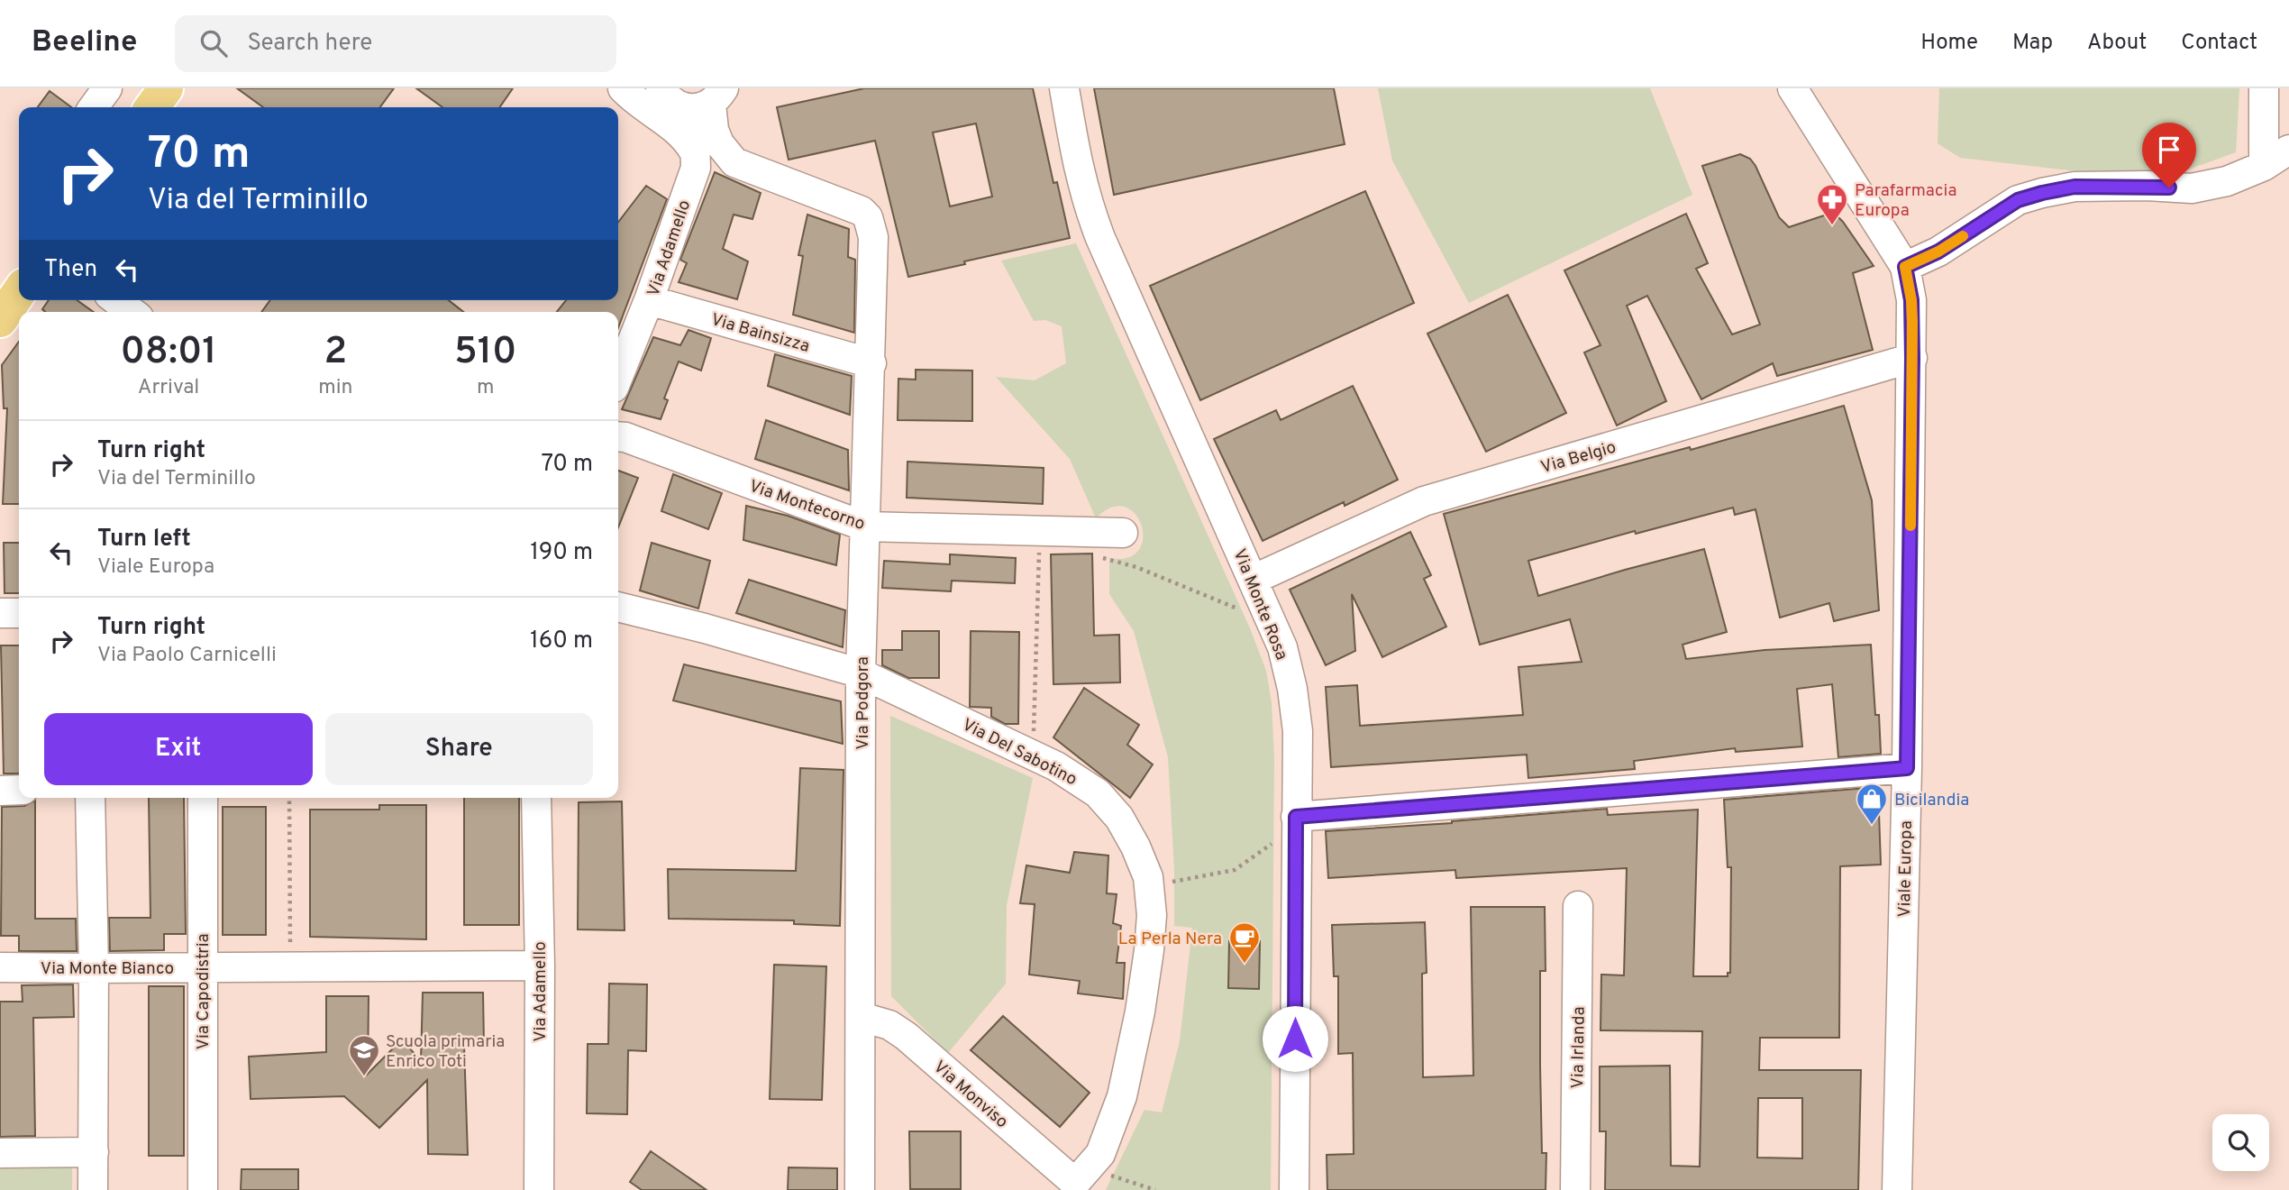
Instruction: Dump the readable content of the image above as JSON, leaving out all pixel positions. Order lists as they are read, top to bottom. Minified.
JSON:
{"streets":{"street":["Via Adamello","Via Bainsizza","Via Belgio","Via Montecorno","Via Monte Rosa","Via Podgora","Via Del Sabotino","Viale Europa","Via Monte Bianco","Via Capodistria","Via Irlanda","Via Monviso"]},"crossings":[["Via Adamello","Via Bainsizza"],["Via Adamello","Via Monte Bianco"],["Via Bainsizza","Via Podgora"],["Via Belgio","Via Monte Rosa"],["Via Belgio","Viale Europa"],["Via Montecorno","Via Podgora"],["Via Podgora","Via Del Sabotino"],["Via Podgora","Via Monviso"],["Via Del Sabotino","Via Monviso"],["Via Monte Bianco","Via Capodistria"]],"places":{"pharmacy":["Parafarmacia Europa"],"shop":["Bicilandia"],"cafe":["La Perla Nera"],"school or university":["Scuola primaria Enrico Toti"]},"page":{"header":"Beeline","search":"Search here","nav":["Home","Map","About","Contact"],"turn":["70 m","Via del Terminillo"],"then":"Then","eta":["08:01","Arrival","2","min","510","m"],"list":[{"name":"Turn right","note":"Via del Terminillo","value":"70 m"},{"name":"Turn left","note":"Viale Europa","value":"190 m"},{"name":"Turn right","note":"Via Paolo Carnicelli","value":"160 m"}],"buttons":["Exit","Share"]}}
